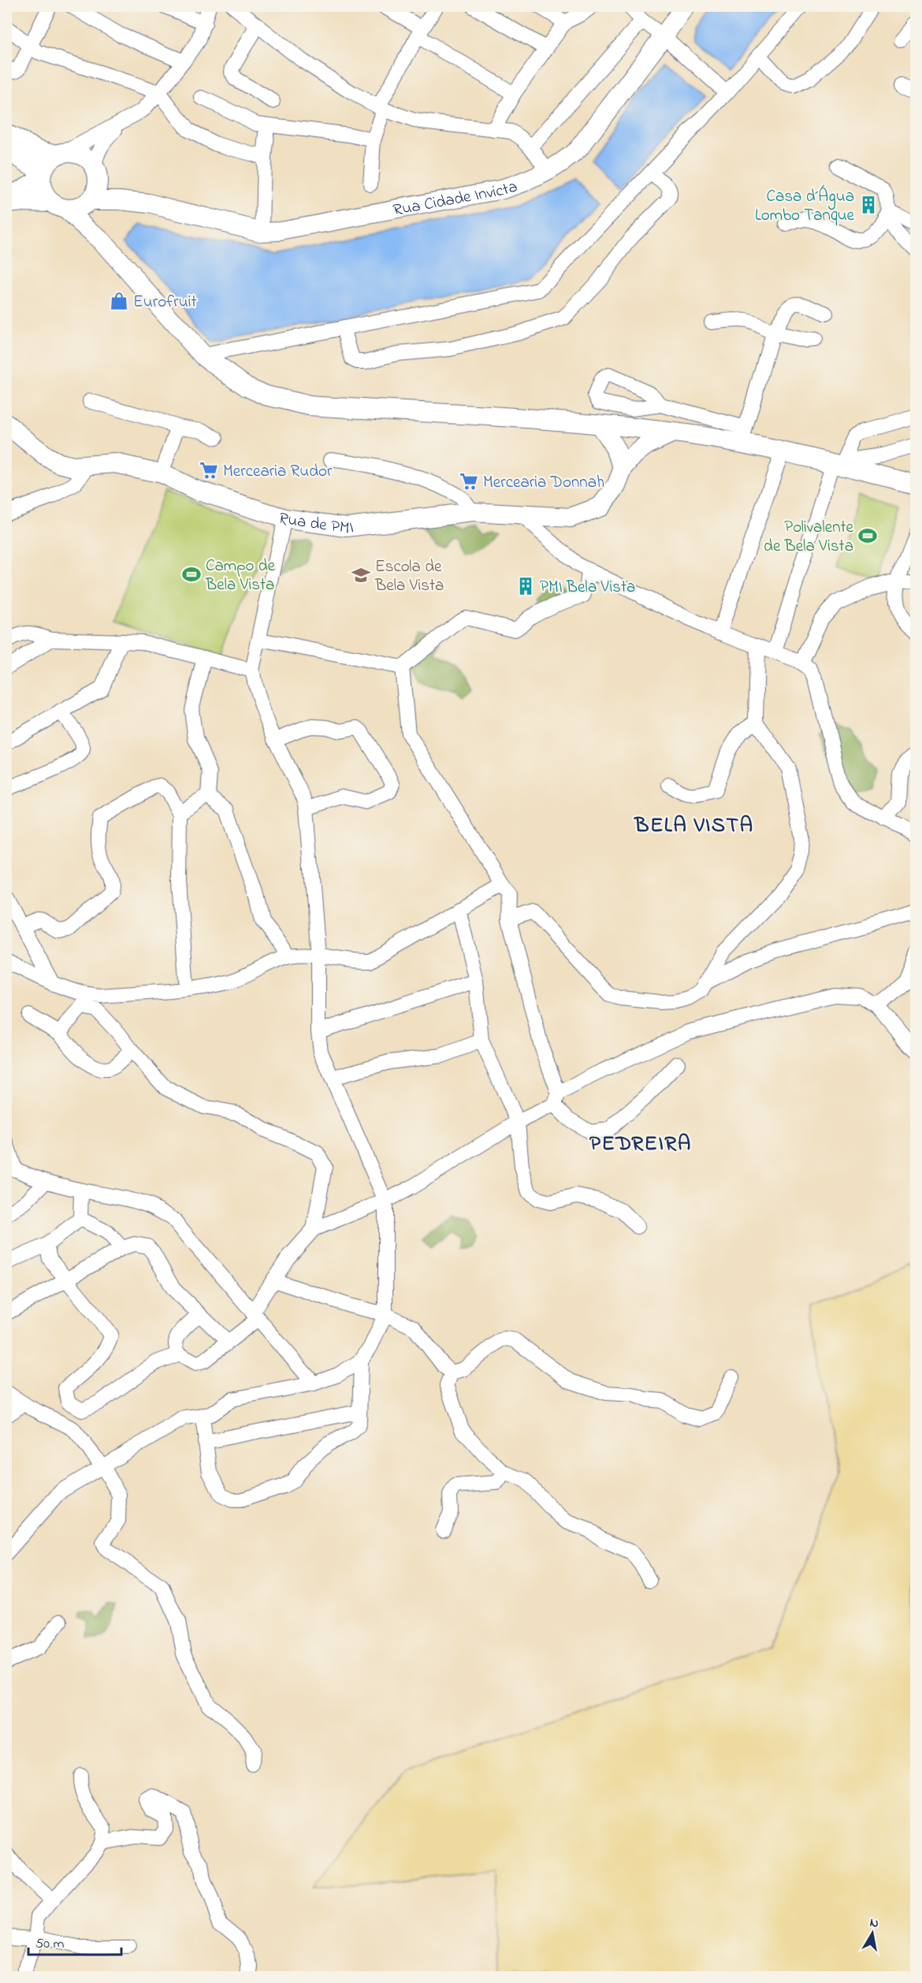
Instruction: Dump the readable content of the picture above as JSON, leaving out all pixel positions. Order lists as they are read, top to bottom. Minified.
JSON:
{"streets":{"main road":["Rua Cidade Invicta","Rua de PMI"]},"districts":["BELA VISTA","PEDREIRA"],"places":{"building":["Casa d´Água Lombo Tanque","PMI Bela Vista"],"shop":["Eurofruit"],"supermarket":["Mercearia Rudor","Mercearia Donnah"],"sports":["Polivalente de Bela Vista","Campo de Bela Vista"],"school or university":["Escola de Bela Vista"]},"scale_bar":"50 m","north":"top"}
